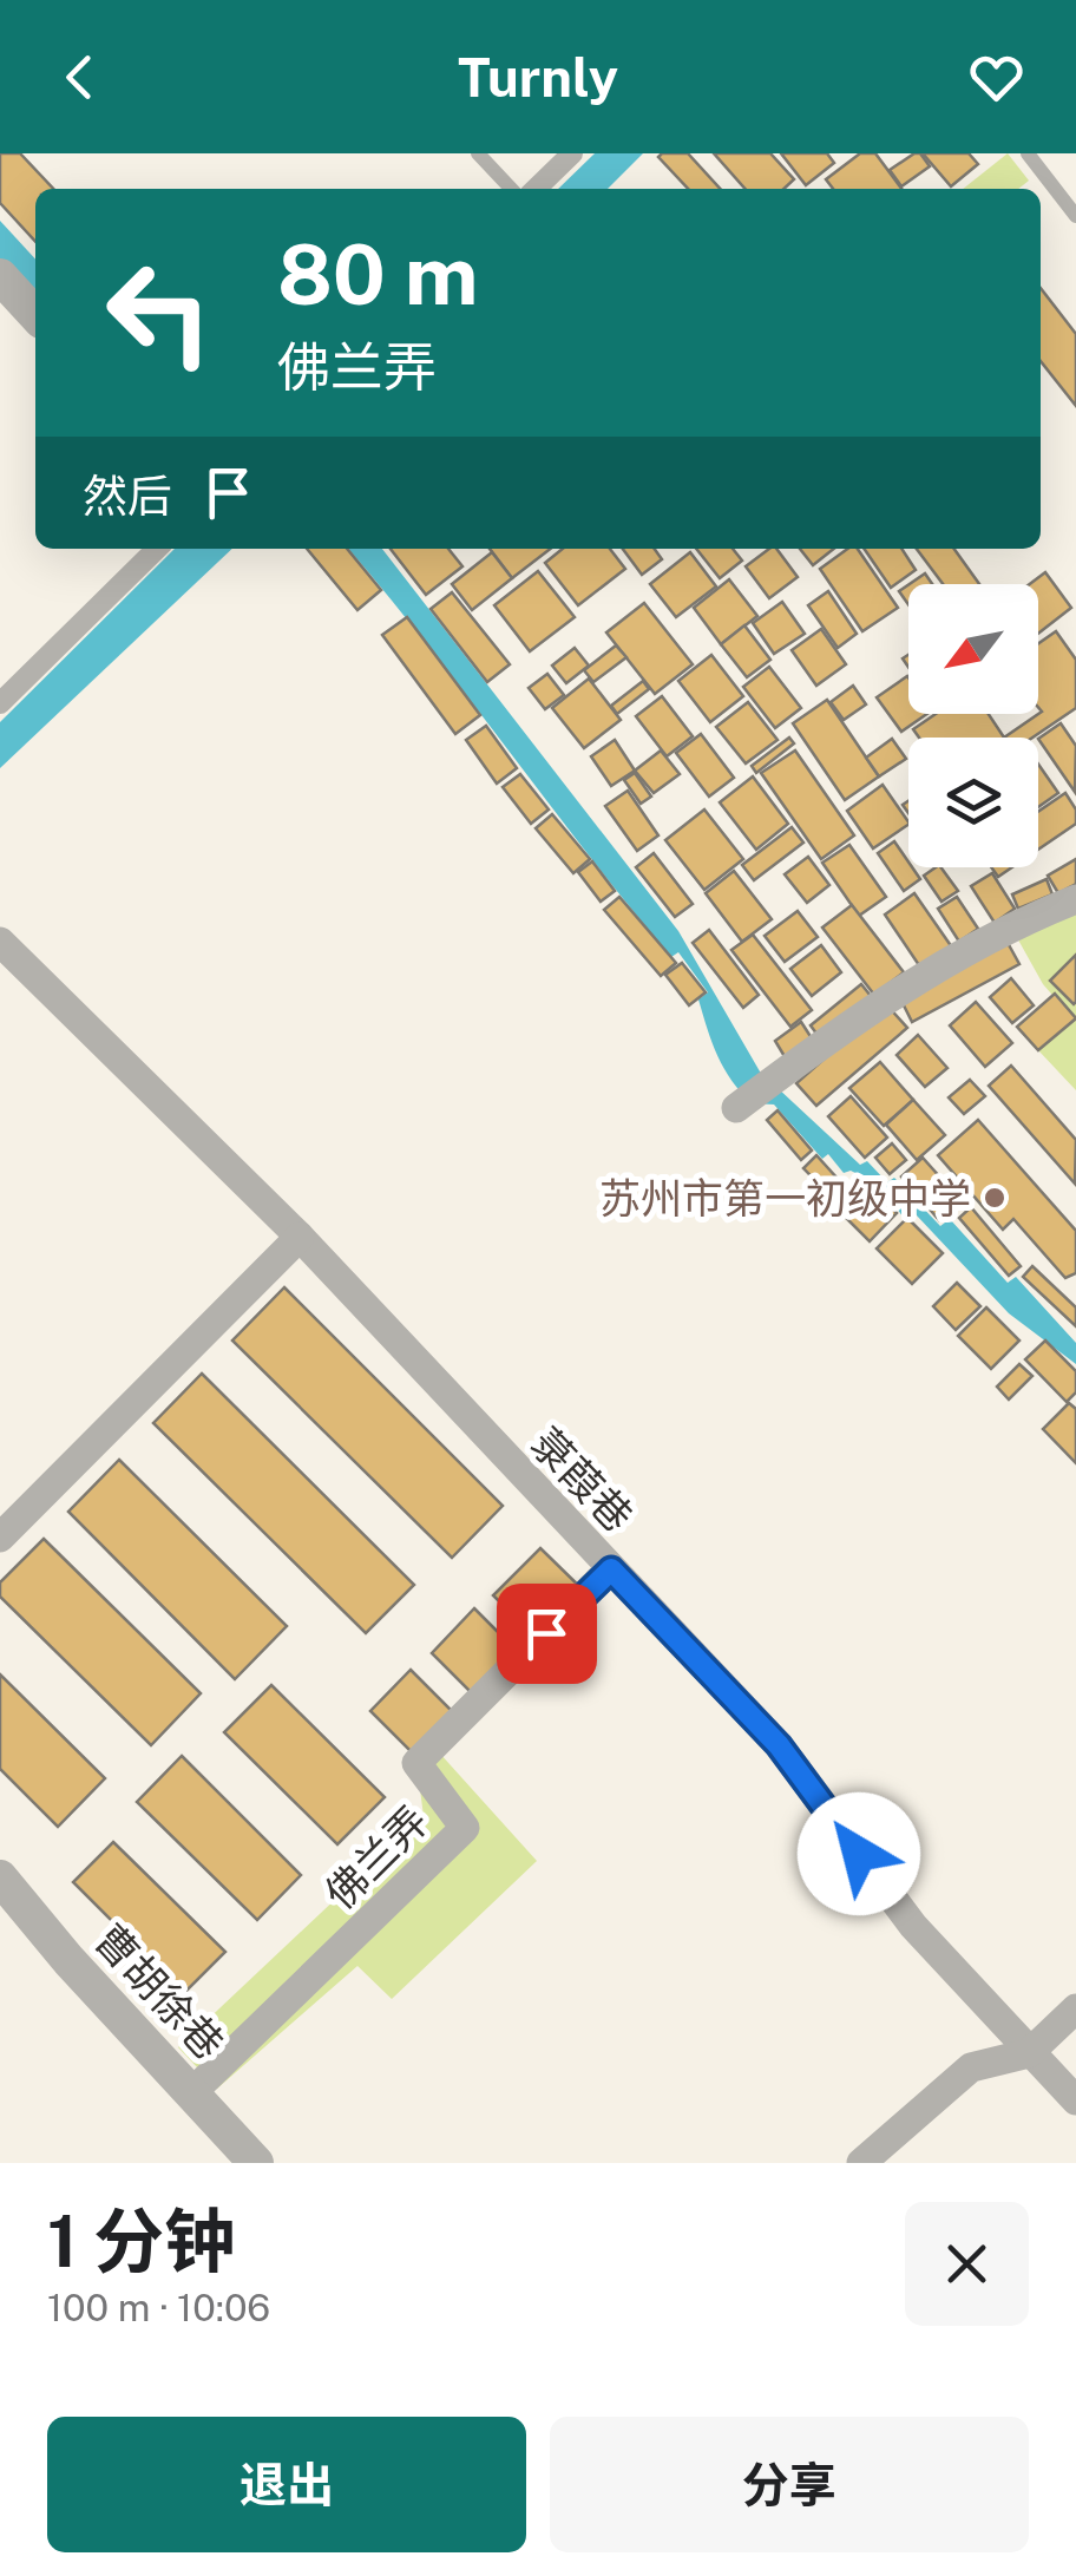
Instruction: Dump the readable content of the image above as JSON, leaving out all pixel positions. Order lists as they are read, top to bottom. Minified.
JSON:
{"streets":{"street":["菉葭巷","佛兰弄","曹胡徐巷"]},"crossings":[["菉葭巷","佛兰弄"],["佛兰弄","曹胡徐巷"]],"places":["苏州市第一初级中学"],"north":"bottom left","page":{"header":"Turnly","turn":["80 m","佛兰弄"],"then":"然后","heading":["1 分钟","100 m · 10:06"],"buttons":["退出","分享"]}}
